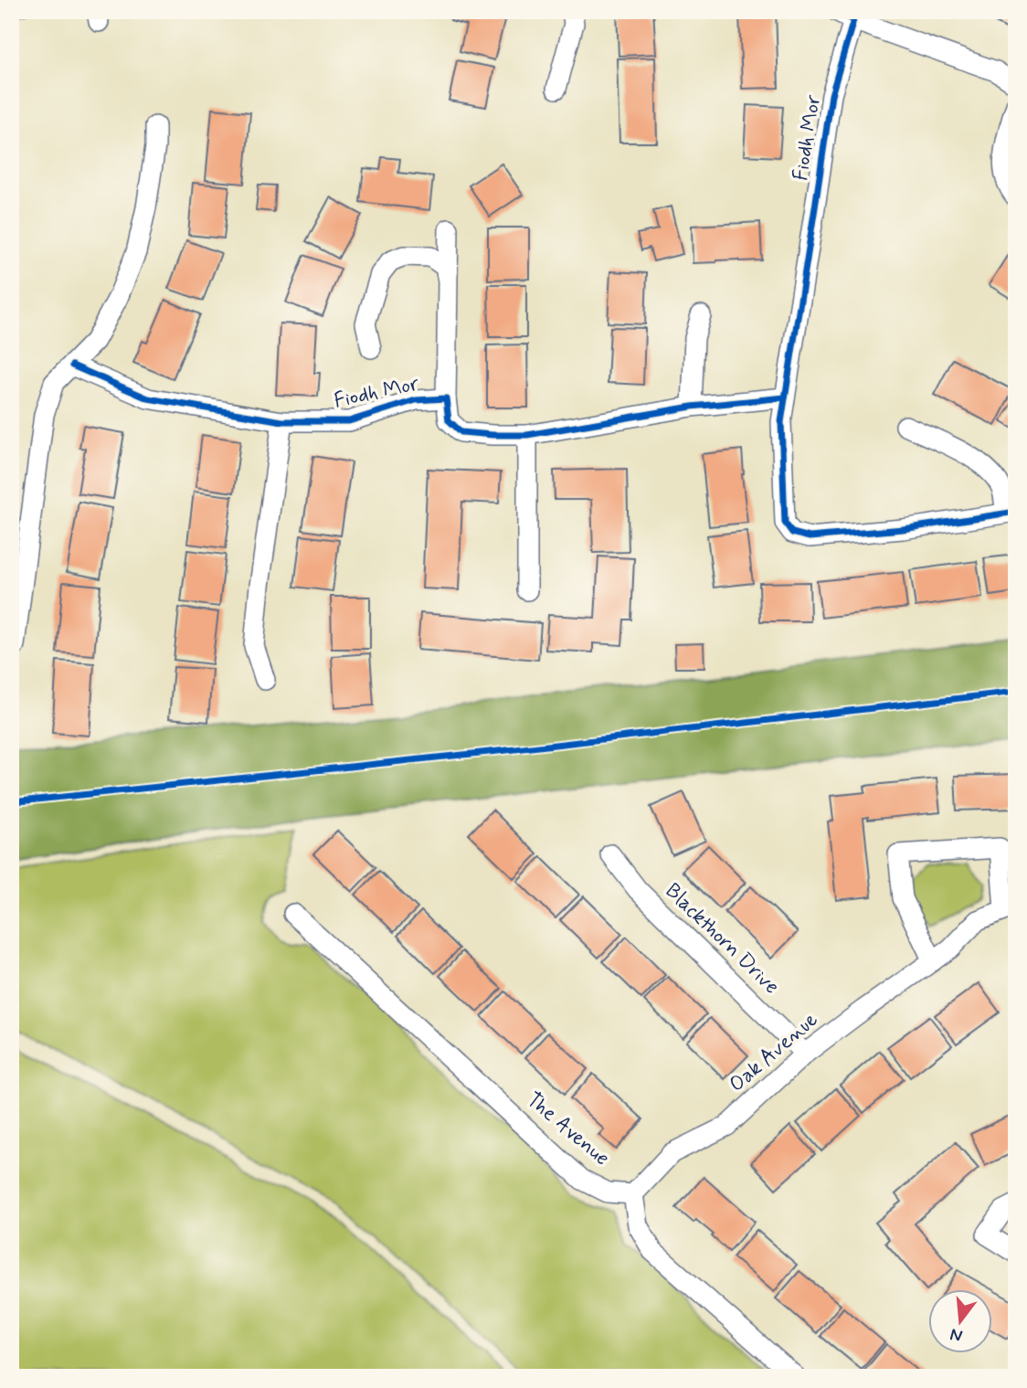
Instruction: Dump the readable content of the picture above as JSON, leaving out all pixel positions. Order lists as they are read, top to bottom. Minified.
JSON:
{"streets":{"street":["Fiodh Mor","Blackthorn Drive","Oak Avenue","The Avenue"]},"crossings":[["Blackthorn Drive","Oak Avenue"],["Oak Avenue","The Avenue"]],"north":"bottom"}
